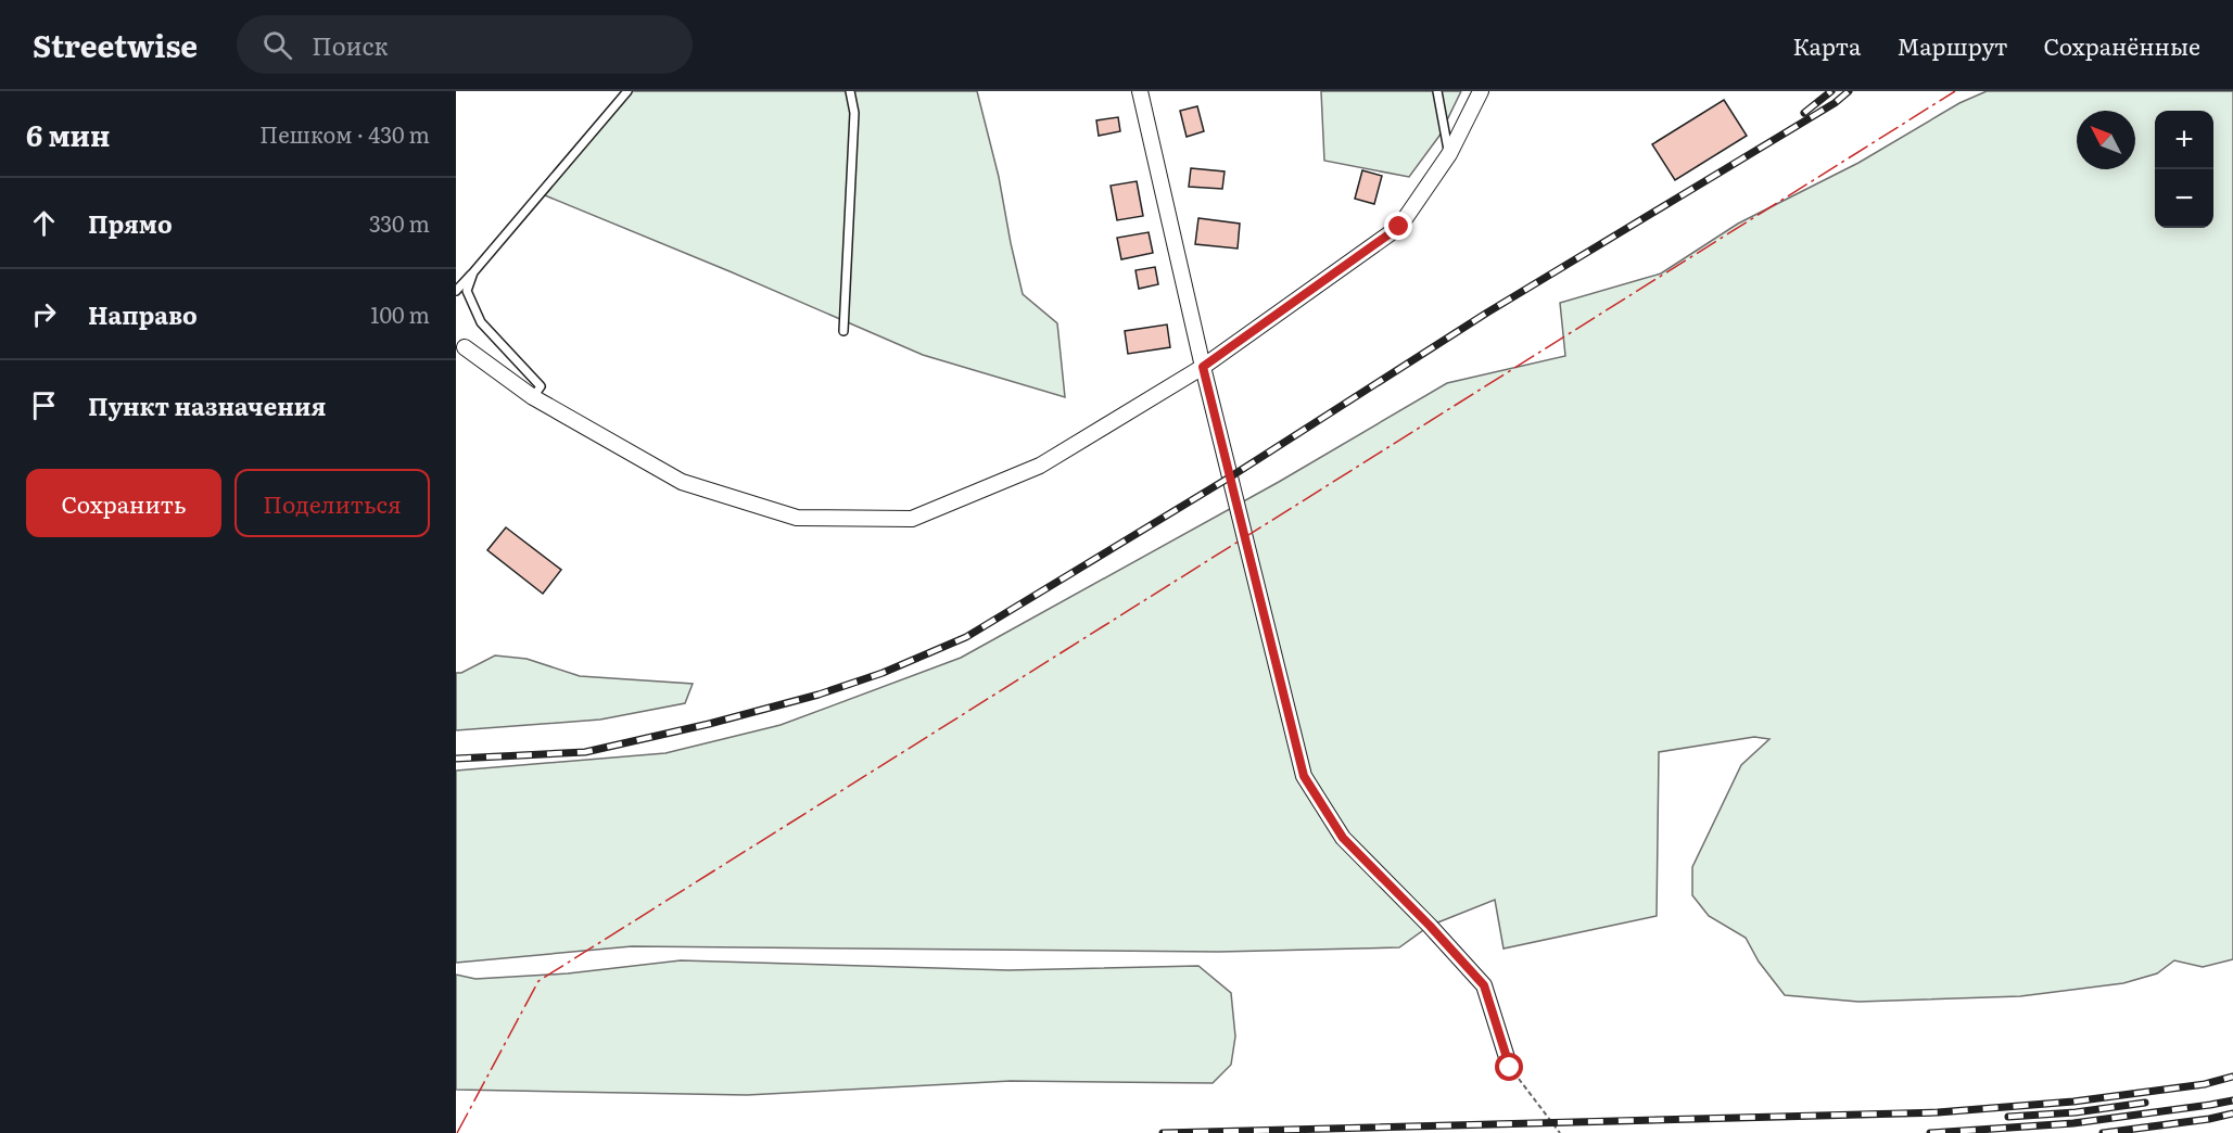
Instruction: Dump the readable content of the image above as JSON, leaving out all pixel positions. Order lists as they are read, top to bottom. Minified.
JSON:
{"north":"top left","page":{"header":"Streetwise","search":"Поиск","nav":["Карта","Маршрут","Сохранённые"],"heading":["6 мин","Пешком · 430 m"],"map_buttons":["+","−"],"list":[["Прямо","330 m"],["Направо","100 m"],"Пункт назначения"],"buttons":["Сохранить","Поделиться"]}}
